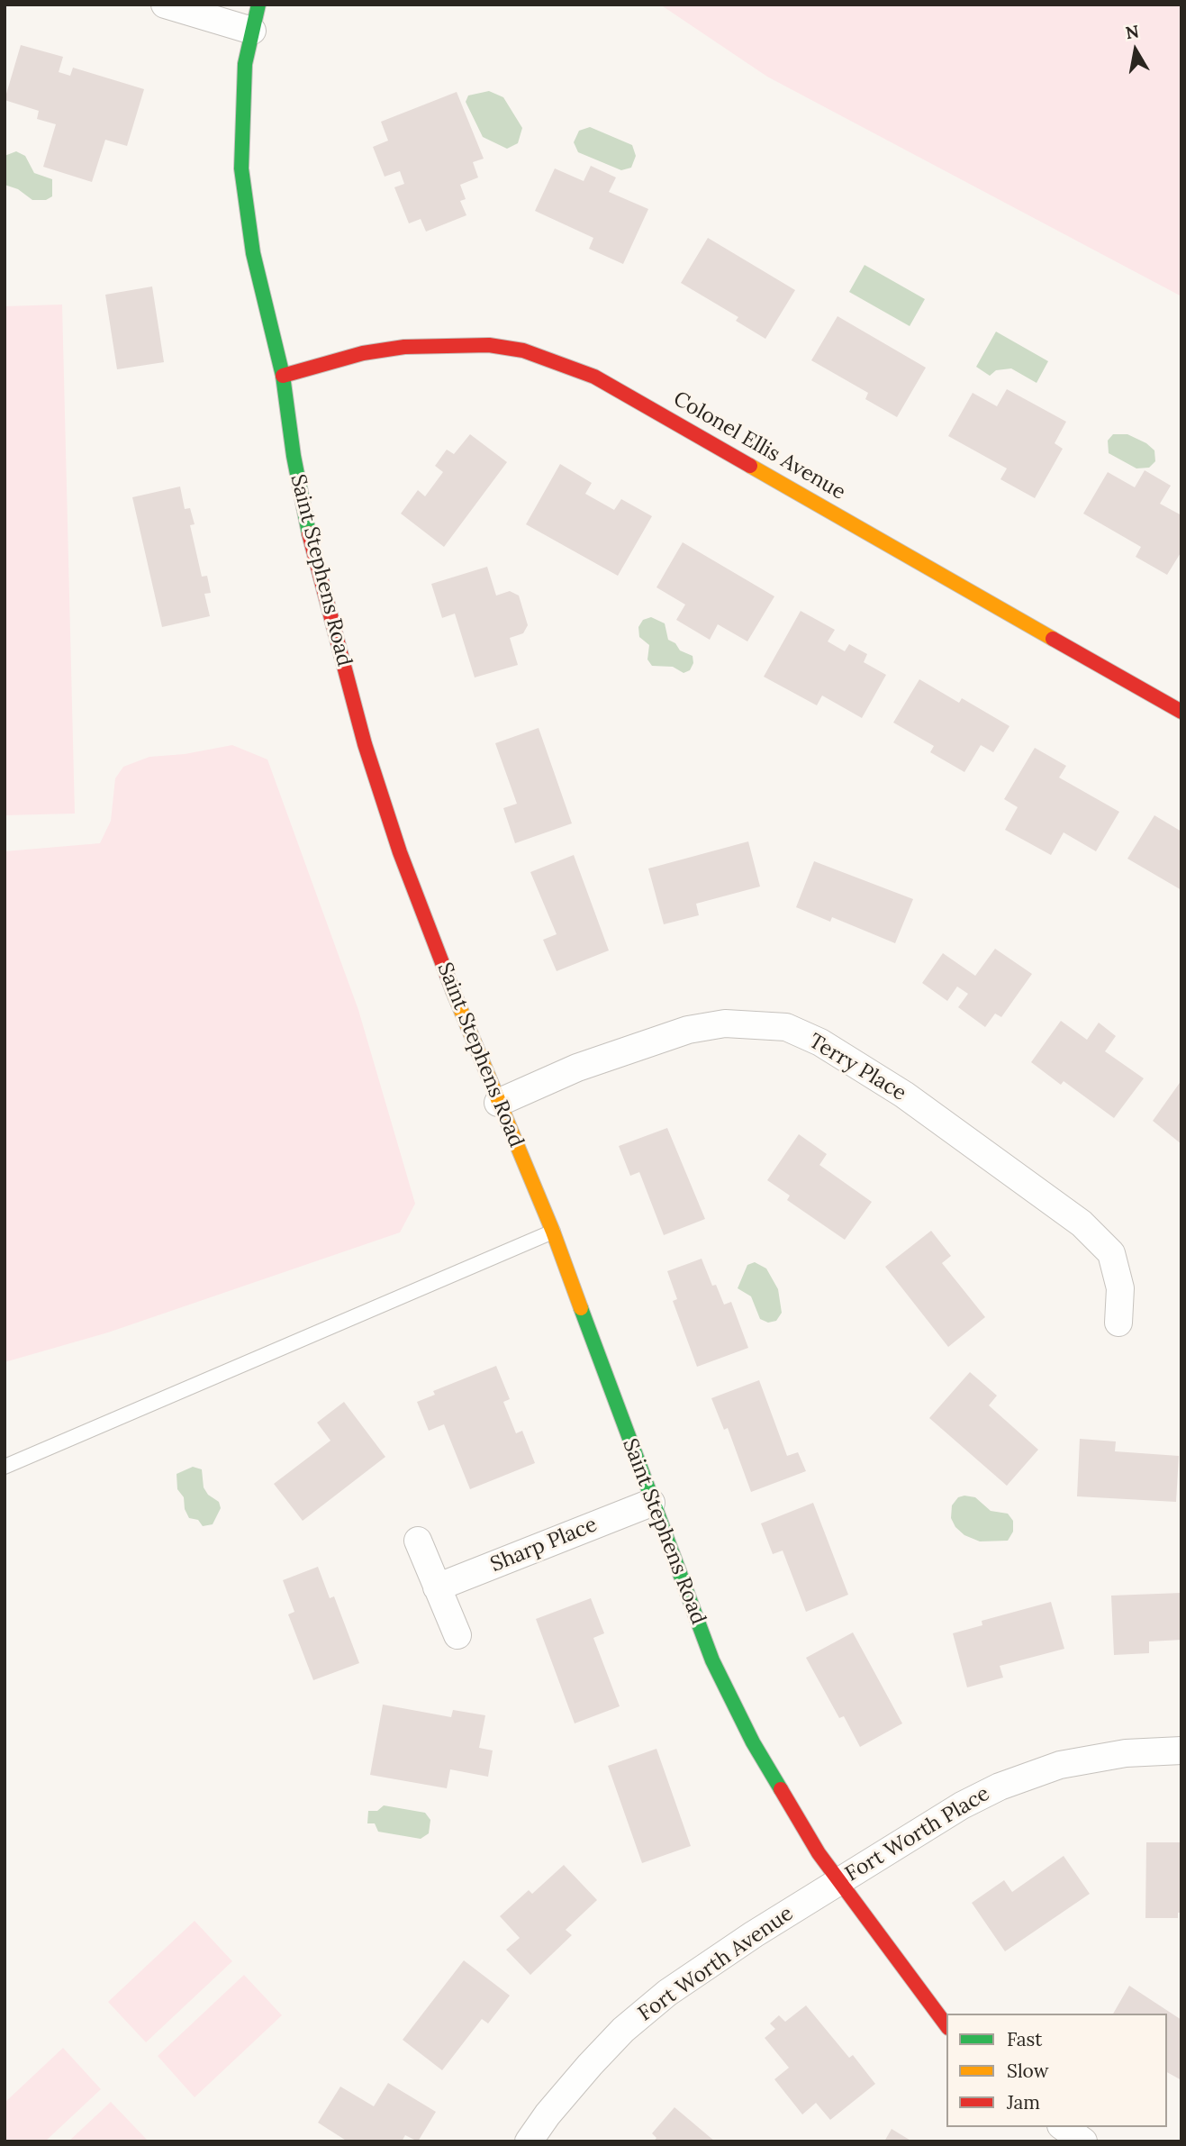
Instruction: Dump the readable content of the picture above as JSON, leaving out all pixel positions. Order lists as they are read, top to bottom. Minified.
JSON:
{"streets":{"street":["Colonel Ellis Avenue","Saint Stephens Road","Terry Place","Sharp Place","Fort Worth Place","Fort Worth Avenue"]},"crossings":[["Colonel Ellis Avenue","Saint Stephens Road"],["Saint Stephens Road","Terry Place"],["Saint Stephens Road","Sharp Place"],["Saint Stephens Road","Fort Worth Place"],["Saint Stephens Road","Fort Worth Avenue"],["Fort Worth Place","Fort Worth Avenue"]],"legend":["Fast","Slow","Jam"],"north":"top"}
